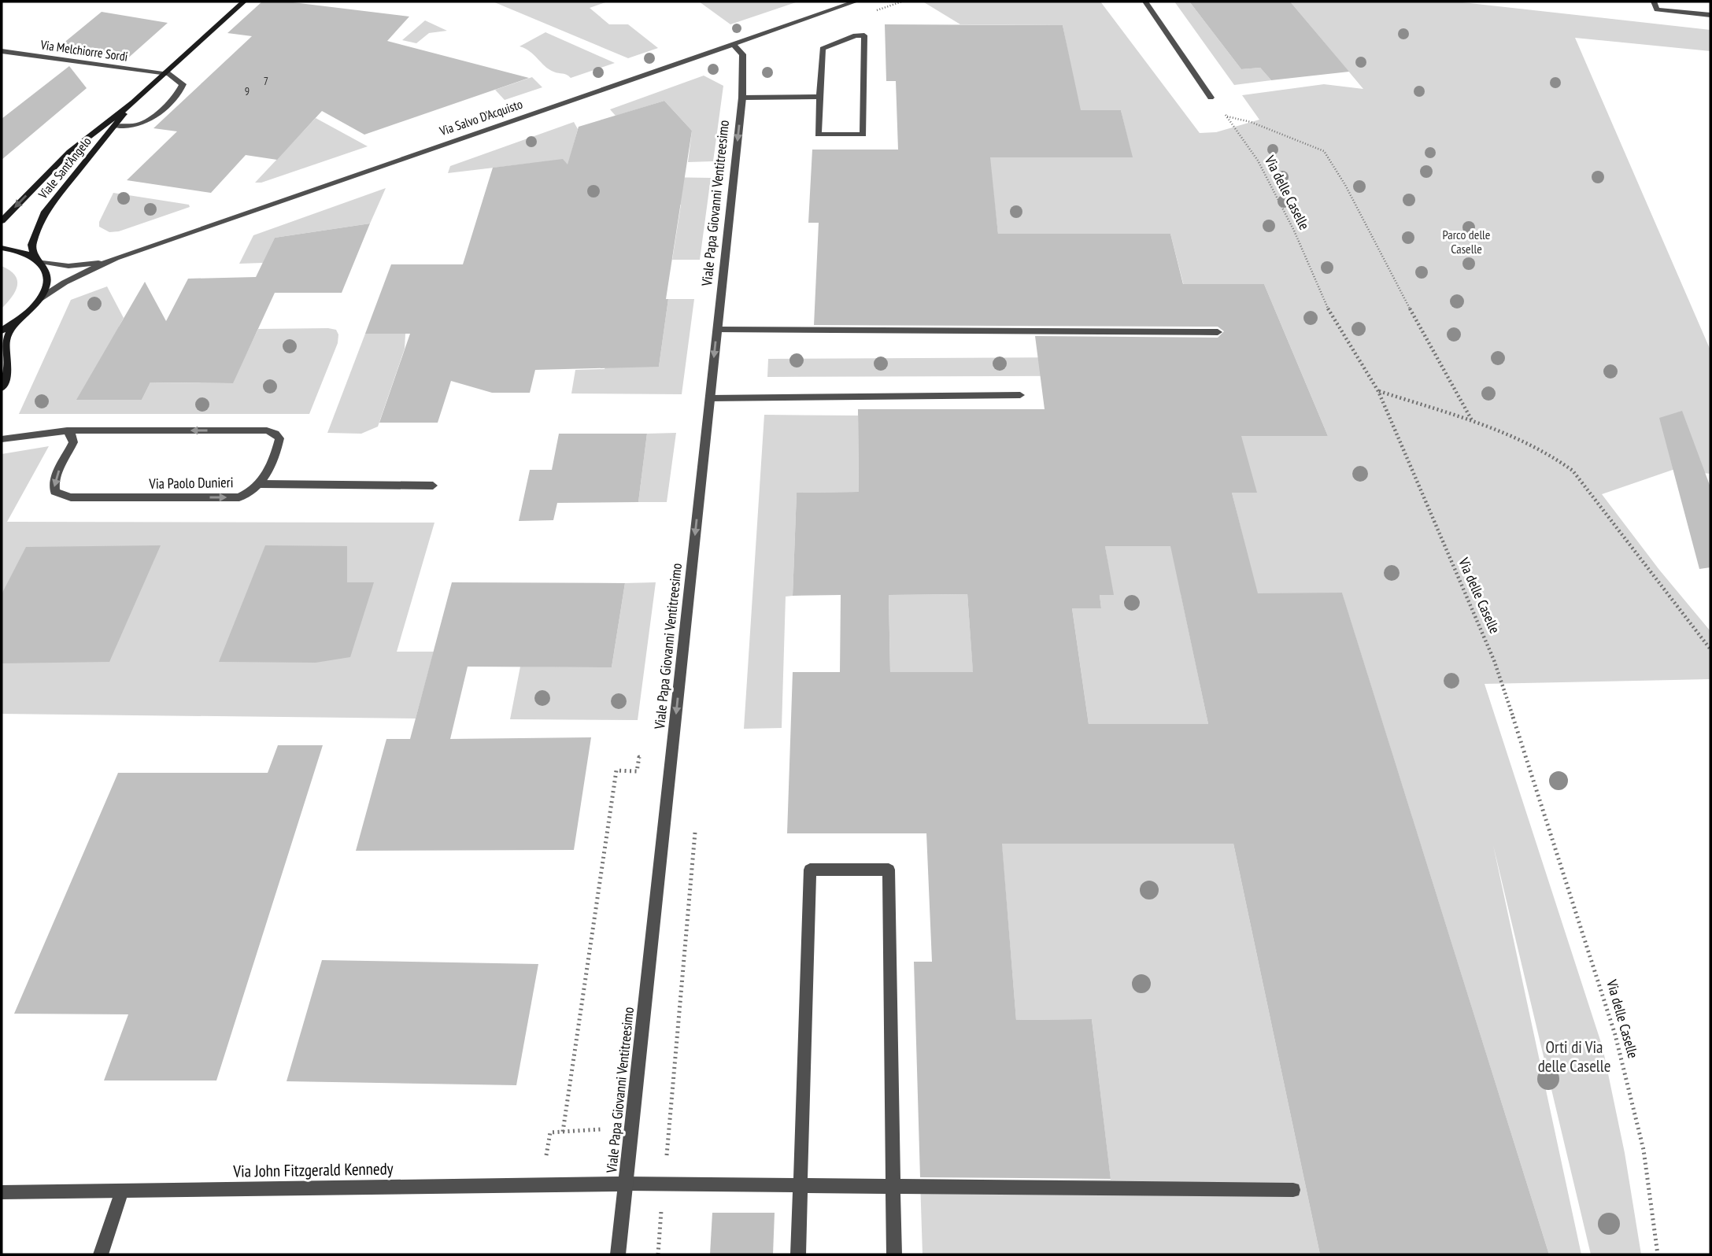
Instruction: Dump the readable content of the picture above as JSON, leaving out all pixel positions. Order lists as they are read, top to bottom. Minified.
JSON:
{"streets":{"street":["Via Melchiorre Sordi","Via Salvo D'Acquisto","Viale Sant’Angelo","Viale Papa Giovanni Ventitreesimo","Via Paolo Dunieri","Via John Fitzgerald Kennedy"],"path":["Via delle Caselle"]},"crossings":[["Via Melchiorre Sordi","Viale Sant’Angelo"],["Via Salvo D'Acquisto","Viale Sant’Angelo"],["Via Salvo D'Acquisto","Viale Papa Giovanni Ventitreesimo"],["Viale Papa Giovanni Ventitreesimo","Via John Fitzgerald Kennedy"]],"one_way":["Viale Papa Giovanni Ventitreesimo"],"parks":["Parco delle Caselle","Orti di Via delle Caselle"],"house_numbers":["7","9"]}
